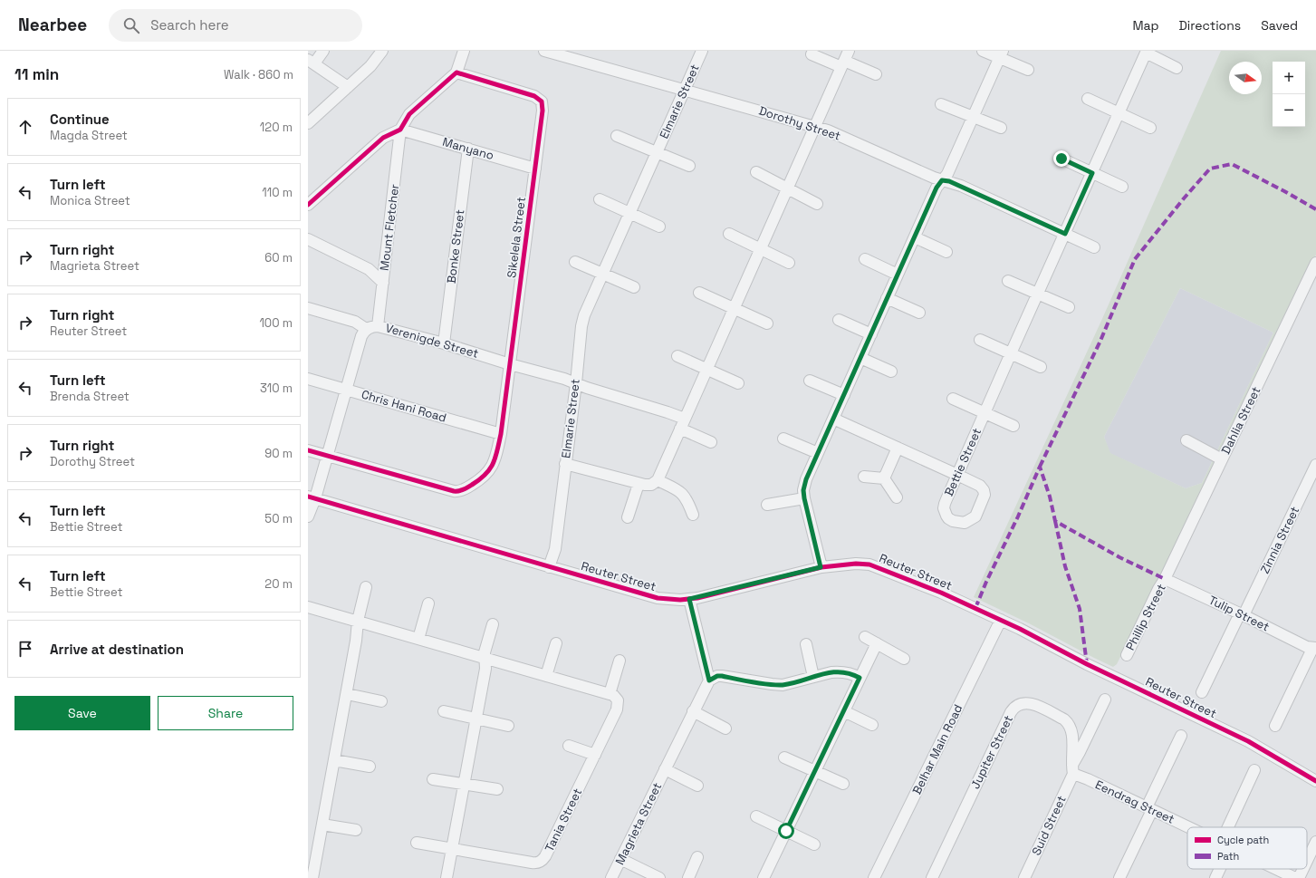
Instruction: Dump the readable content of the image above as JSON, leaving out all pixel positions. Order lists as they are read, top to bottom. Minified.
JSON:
{"streets":{"street":["Elmarie Street","Dorothy Street","Manyano","Mount Fletcher","Sikelela Street","Bonke Street","Verenigde Street","Chris Hani Road","Dahlia Street","Bettie Street","Zinnia Street","Reuter Street","Tulip Street","Phillip Street","Belhar Main Road","Jupiter Street","Eendrag Street","Tania Street","Magrieta Street","Suid Street"]},"crossings":[["Elmarie Street","Dorothy Street"],["Elmarie Street","Verenigde Street"],["Elmarie Street","Reuter Street"],["Dorothy Street","Bettie Street"],["Manyano","Mount Fletcher"],["Manyano","Sikelela Street"],["Manyano","Bonke Street"],["Mount Fletcher","Verenigde Street"],["Sikelela Street","Verenigde Street"],["Sikelela Street","Chris Hani Road"],["Bonke Street","Verenigde Street"],["Dahlia Street","Tulip Street"],["Dahlia Street","Phillip Street"],["Zinnia Street","Tulip Street"],["Reuter Street","Belhar Main Road"],["Tulip Street","Phillip Street"],["Jupiter Street","Eendrag Street"],["Jupiter Street","Suid Street"],["Eendrag Street","Suid Street"]],"legend":["Cycle path","Path"],"north":"right","page":{"header":"Nearbee","search":"Search here","nav":["Map","Directions","Saved"],"heading":["11 min","Walk · 860 m"],"map_buttons":["+","−"],"list":[["Continue","Magda Street","120 m"],["Turn left","Monica Street","110 m"],["Turn right","Magrieta Street","60 m"],["Turn right","Reuter Street","100 m"],["Turn left","Brenda Street","310 m"],["Turn right","Dorothy Street","90 m"],["Turn left","Bettie Street","50 m"],["Turn left","Bettie Street","20 m"],"Arrive at destination"],"buttons":["Save","Share"]}}
